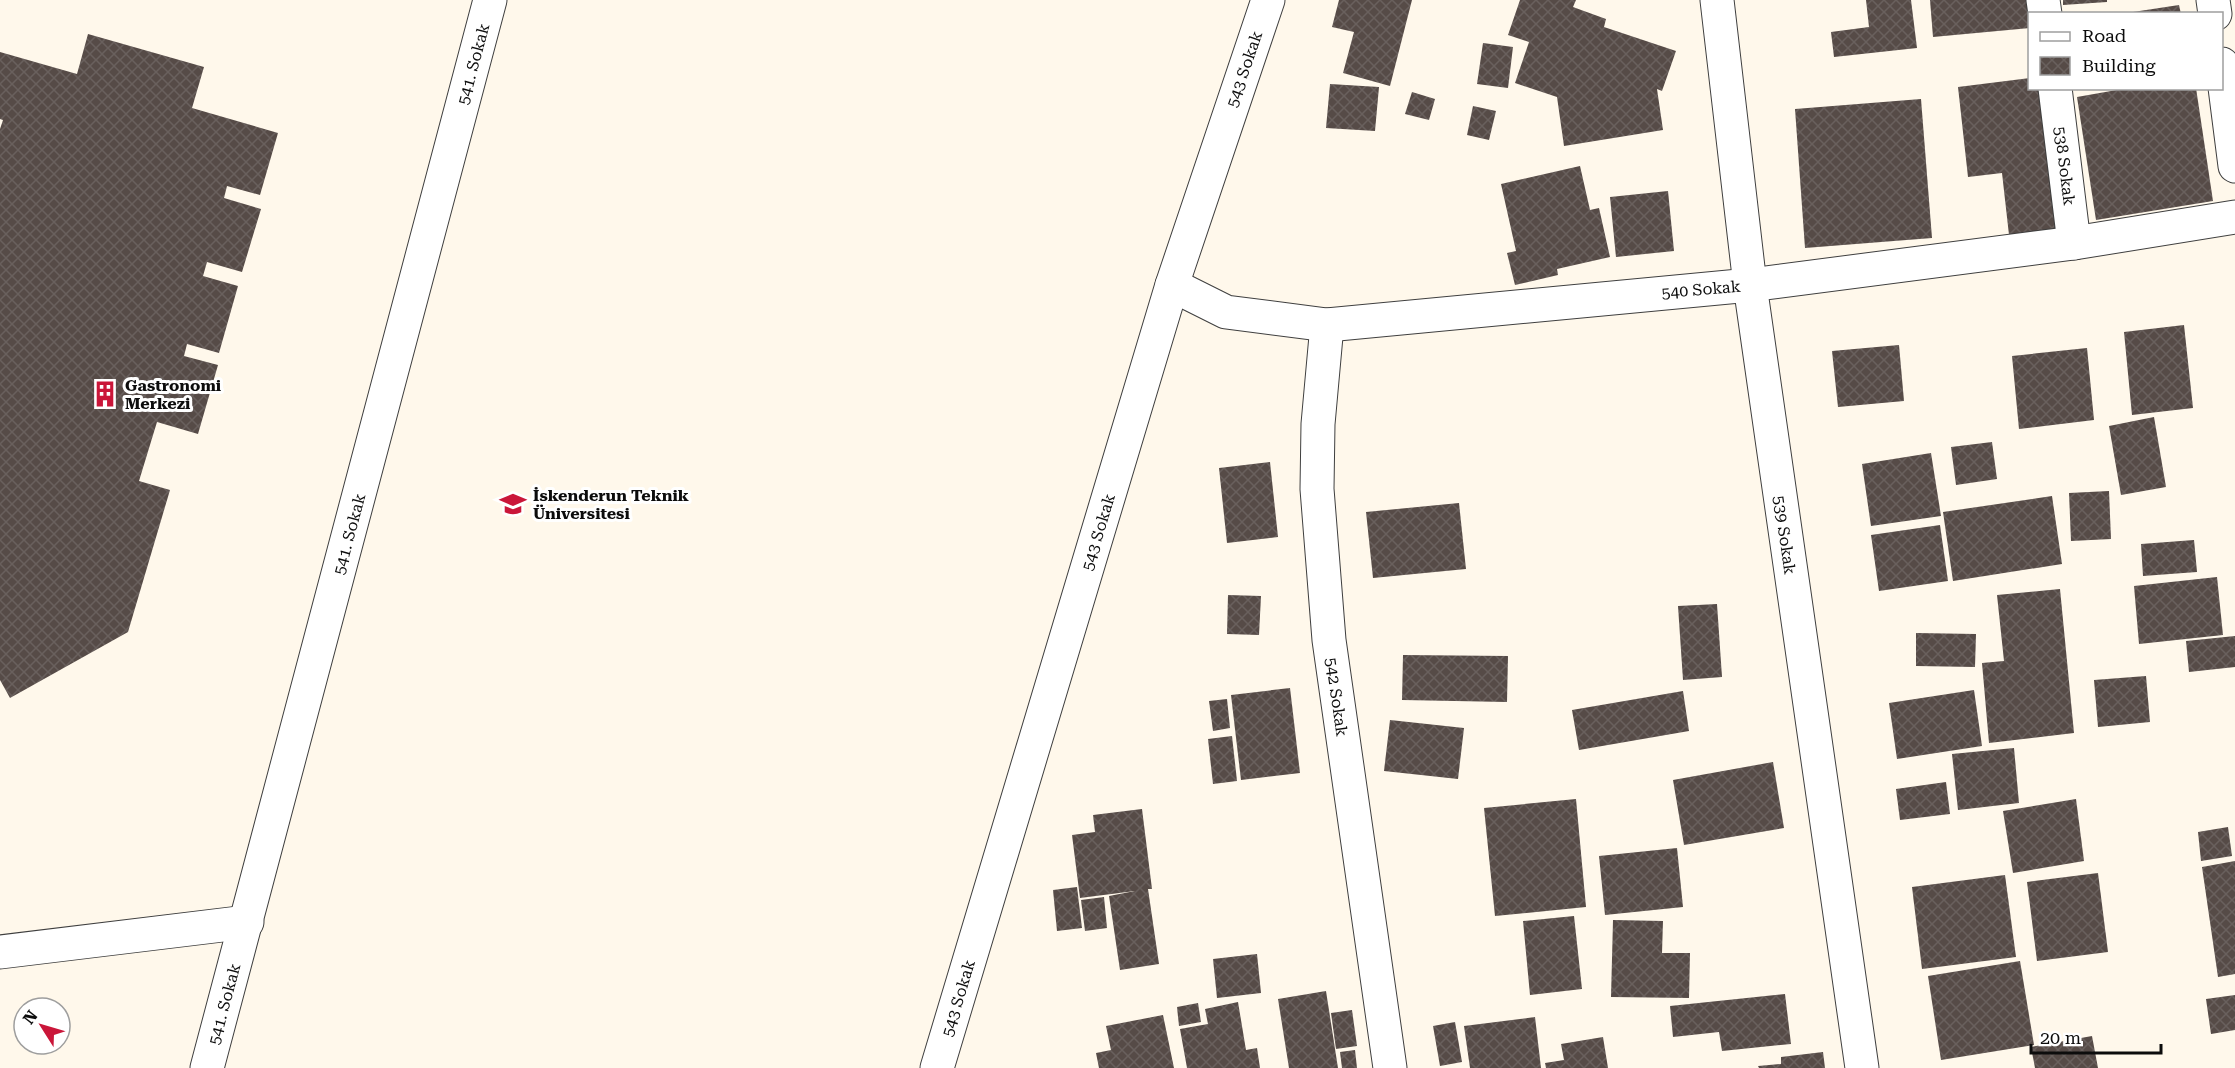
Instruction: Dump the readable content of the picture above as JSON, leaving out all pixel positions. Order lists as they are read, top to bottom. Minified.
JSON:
{"streets":{"street":["541. Sokak","543 Sokak","538 Sokak","540 Sokak","539 Sokak","542 Sokak"]},"crossings":[["543 Sokak","540 Sokak"],["538 Sokak","540 Sokak"],["540 Sokak","539 Sokak"],["540 Sokak","542 Sokak"]],"places":{"building":["Gastronomi Merkezi"],"school or university":["İskenderun Teknik Üniversitesi"]},"legend":["Road","Building"],"scale_bar":"20 m","north":"top left"}
